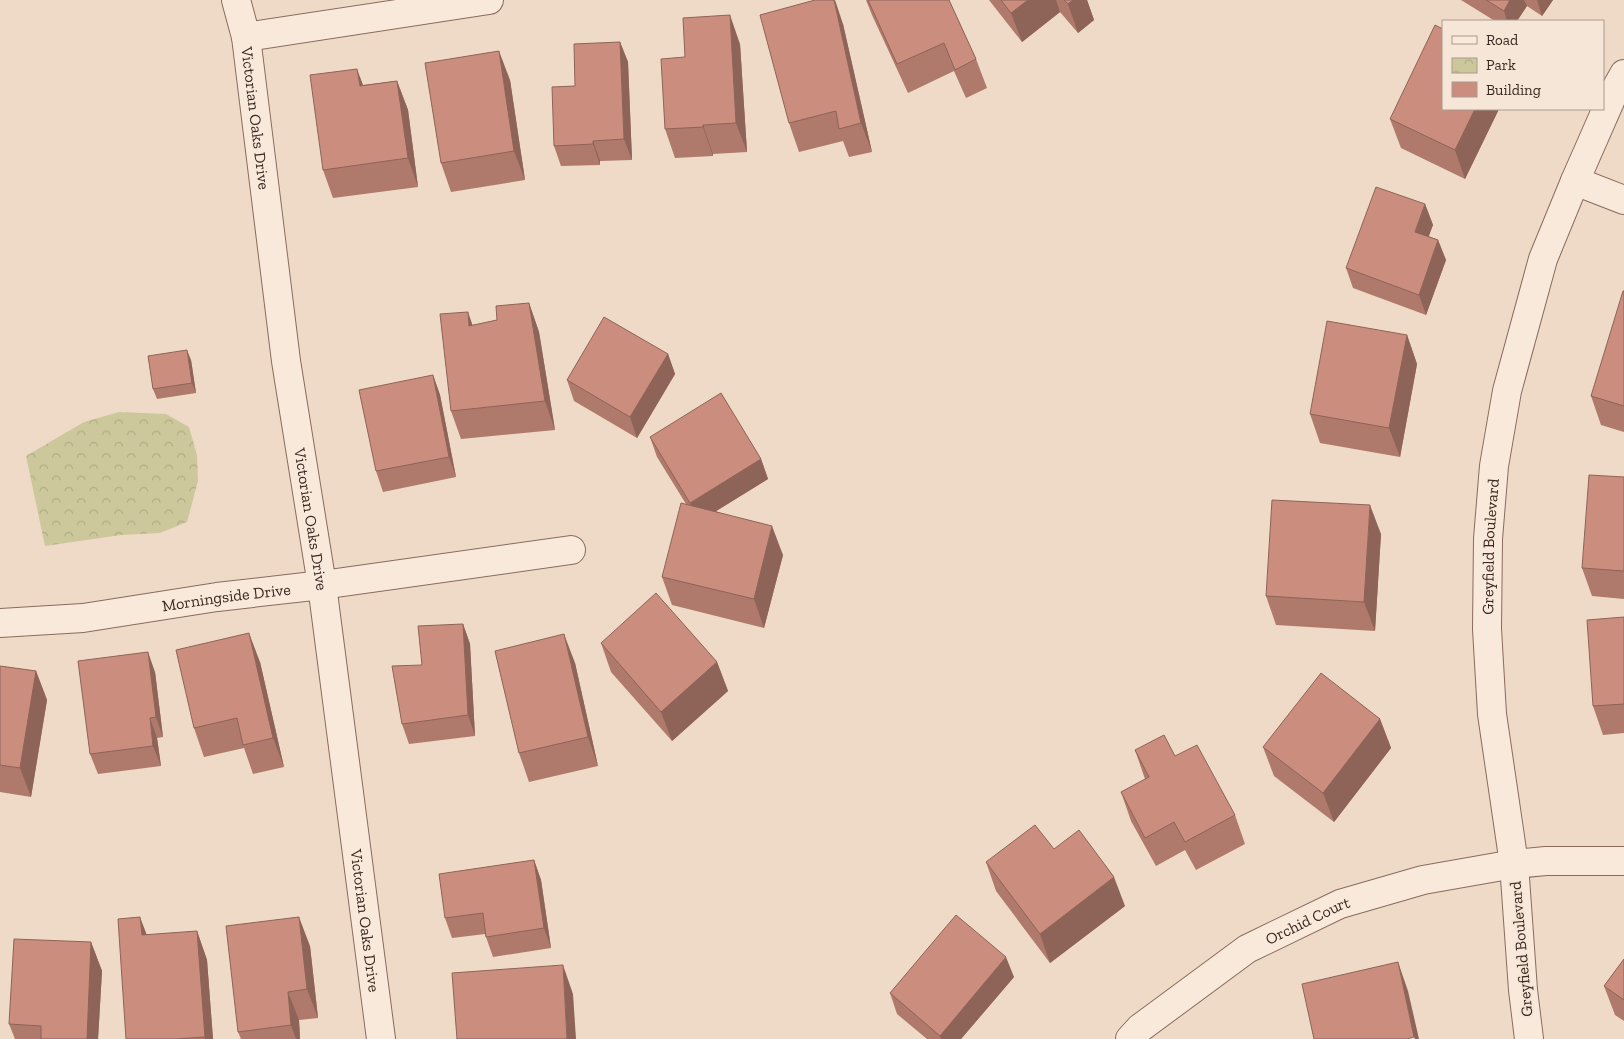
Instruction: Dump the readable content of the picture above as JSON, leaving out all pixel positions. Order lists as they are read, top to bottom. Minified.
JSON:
{"streets":{"street":["Victorian Oaks Drive","Greyfield Boulevard","Morningside Drive","Orchid Court"]},"crossings":[["Victorian Oaks Drive","Morningside Drive"],["Greyfield Boulevard","Orchid Court"]],"legend":["Road","Park","Building"]}
